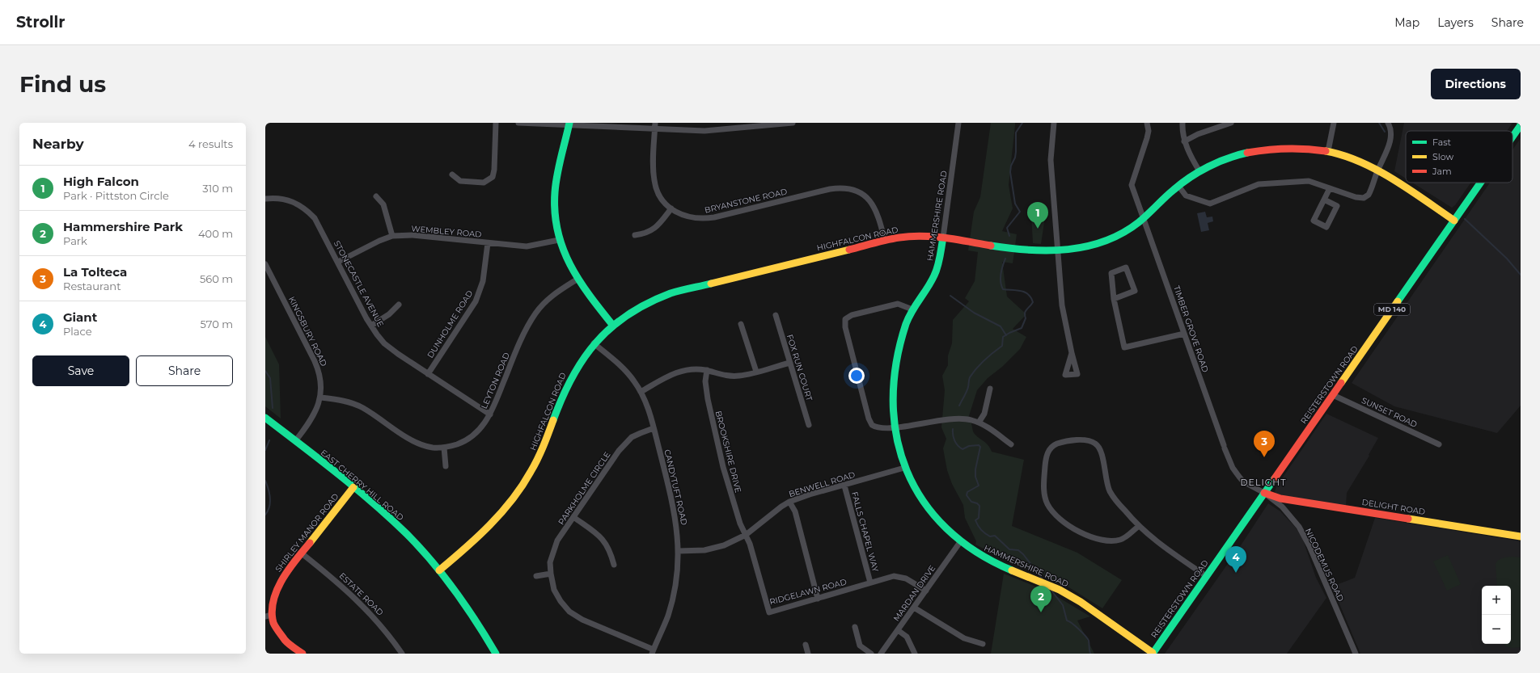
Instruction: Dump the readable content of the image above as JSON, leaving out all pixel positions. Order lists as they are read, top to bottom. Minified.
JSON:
{"streets":{"street":["BRYANSTONE ROAD","HAMMERSHIRE ROAD","WEMBLEY ROAD","HIGHFALCON ROAD","STONECASTLE AVENUE","MD 140","DUNHOLME ROAD","TIMBER GROVE ROAD","KINGSBURY ROAD","FOX RUN COURT","LEYTON ROAD","REISTERSTOWN ROAD","SUNSET ROAD","BROOKSHIRE DRIVE","BENWELL ROAD","EAST CHERRY HILL ROAD","CANDYTUFT ROAD","PARKHOLME CIRCLE","DELIGHT ROAD","FALLS CHAPEL WAY","SHIRLEY MANOR ROAD","NICODEMUS ROAD","RIDGELAWN ROAD","MARDAN DRIVE","ESTATE ROAD"]},"crossings":[["BRYANSTONE ROAD","HIGHFALCON ROAD"],["HAMMERSHIRE ROAD","HIGHFALCON ROAD"],["HAMMERSHIRE ROAD","REISTERSTOWN ROAD"],["HAMMERSHIRE ROAD","BENWELL ROAD"],["HAMMERSHIRE ROAD","MARDAN DRIVE"],["WEMBLEY ROAD","STONECASTLE AVENUE"],["WEMBLEY ROAD","DUNHOLME ROAD"],["HIGHFALCON ROAD","TIMBER GROVE ROAD"],["HIGHFALCON ROAD","REISTERSTOWN ROAD"],["HIGHFALCON ROAD","EAST CHERRY HILL ROAD"],["HIGHFALCON ROAD","CANDYTUFT ROAD"],["STONECASTLE AVENUE","DUNHOLME ROAD"],["STONECASTLE AVENUE","LEYTON ROAD"],["TIMBER GROVE ROAD","REISTERSTOWN ROAD"],["TIMBER GROVE ROAD","DELIGHT ROAD"],["TIMBER GROVE ROAD","NICODEMUS ROAD"],["KINGSBURY ROAD","LEYTON ROAD"],["KINGSBURY ROAD","EAST CHERRY HILL ROAD"],["REISTERSTOWN ROAD","SUNSET ROAD"],["REISTERSTOWN ROAD","DELIGHT ROAD"],["REISTERSTOWN ROAD","NICODEMUS ROAD"],["BROOKSHIRE DRIVE","BENWELL ROAD"],["BROOKSHIRE DRIVE","RIDGELAWN ROAD"],["BENWELL ROAD","CANDYTUFT ROAD"],["BENWELL ROAD","FALLS CHAPEL WAY"],["BENWELL ROAD","RIDGELAWN ROAD"],["EAST CHERRY HILL ROAD","SHIRLEY MANOR ROAD"],["CANDYTUFT ROAD","PARKHOLME CIRCLE"],["DELIGHT ROAD","NICODEMUS ROAD"],["FALLS CHAPEL WAY","RIDGELAWN ROAD"],["SHIRLEY MANOR ROAD","ESTATE ROAD"],["RIDGELAWN ROAD","MARDAN DRIVE"]],"districts":["DELIGHT"],"legend":["Fast","Slow","Jam"],"page":{"header":"Strollr","nav":["Map","Layers","Share"],"buttons":["Directions",["Save","Share"]],"title":"Find us","heading":["Nearby","4 results"],"list":[{"mark":"1","name":"High Falcon","note":"Park · Pittston Circle","value":"310 m"},{"mark":"2","name":"Hammershire Park","note":"Park","value":"400 m"},{"mark":"3","name":"La Tolteca","note":"Restaurant","value":"560 m"},{"mark":"4","name":"Giant","note":"Place","value":"570 m"}],"pins":["1","3","4","2"],"map_buttons":["+","−"]}}
